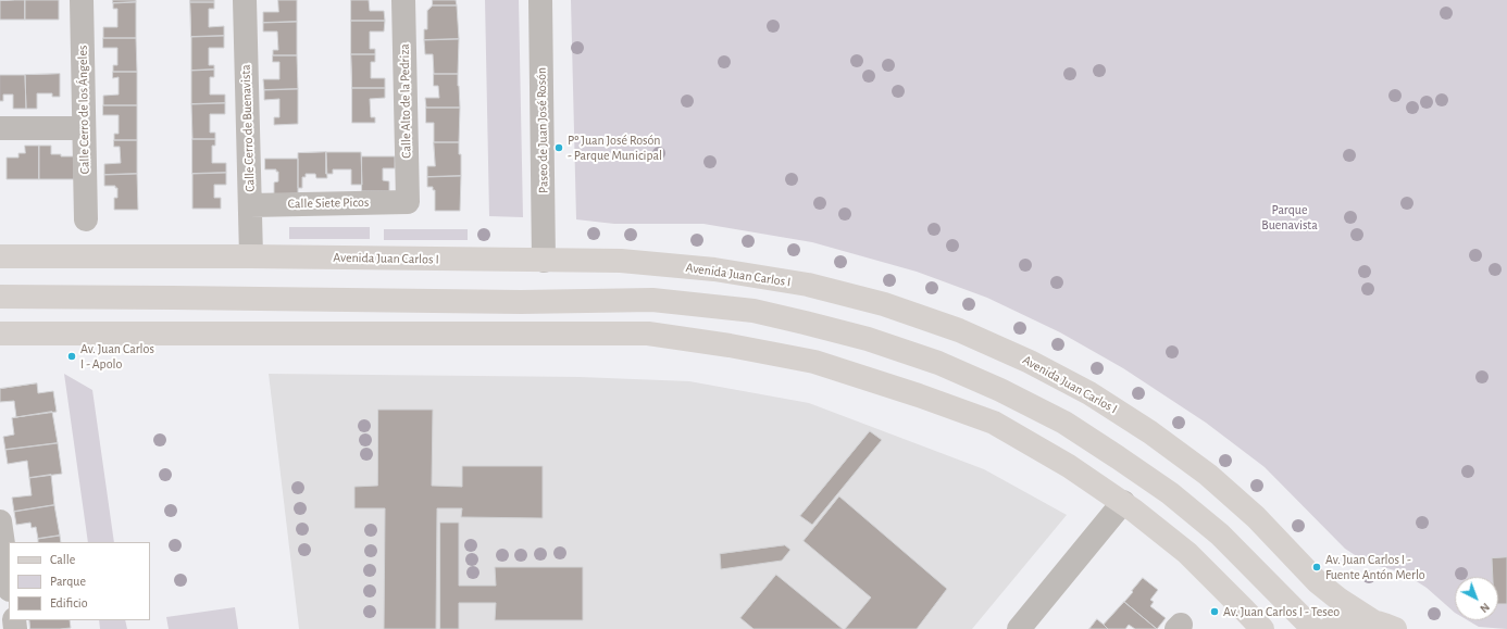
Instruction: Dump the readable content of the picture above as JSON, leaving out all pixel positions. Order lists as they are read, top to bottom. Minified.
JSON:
{"streets":{"main road":["Avenida Juan Carlos I"],"street":["Calle Alto de la Pedriza","Calle Cerro de los Ángeles","Calle Cerro de Buenavista","Paseo de Juan José Rosón","Calle Siete Picos"]},"crossings":[["Calle Alto de la Pedriza","Calle Siete Picos"],["Calle Cerro de Buenavista","Calle Siete Picos"],["Calle Cerro de Buenavista","Avenida Juan Carlos I"],["Paseo de Juan José Rosón","Avenida Juan Carlos I"]],"parks":["Parque Buenavista"],"places":["Pº Juan José Rosón - Parque Municipal","Av. Juan Carlos I - Apolo","Av. Juan Carlos I - Fuente Antón Merlo","Av. Juan Carlos I - Teseo"],"legend":["Calle","Parque","Edificio"],"north":"bottom right"}
